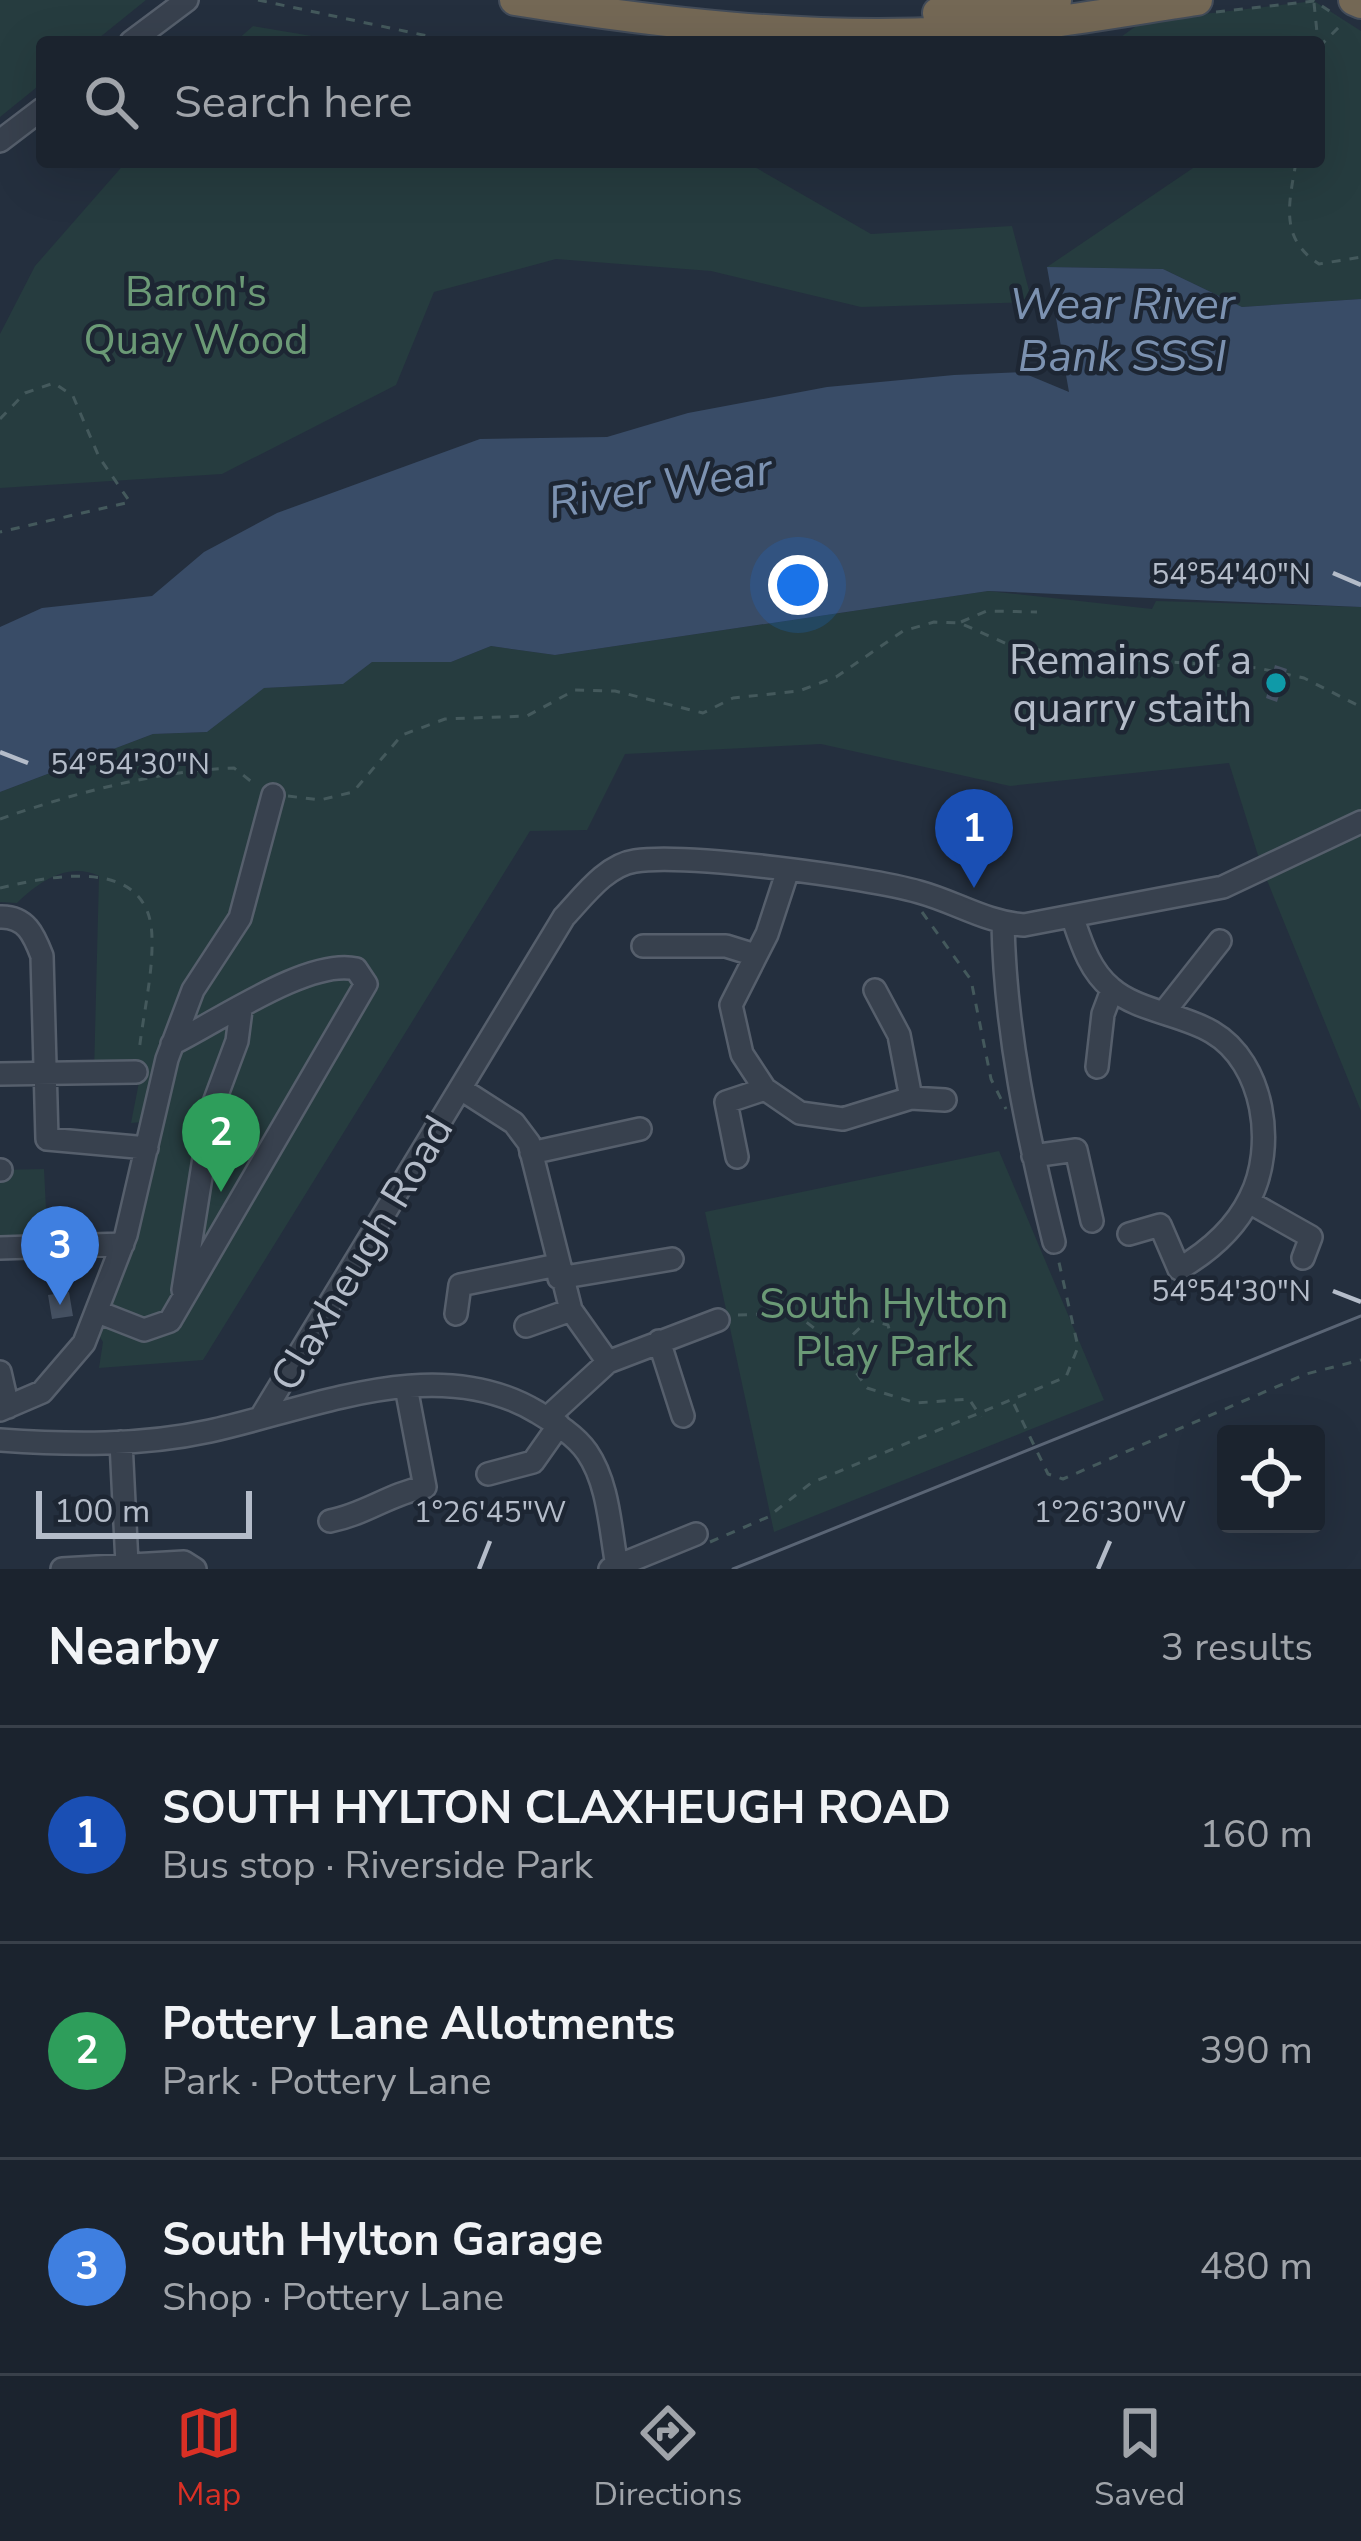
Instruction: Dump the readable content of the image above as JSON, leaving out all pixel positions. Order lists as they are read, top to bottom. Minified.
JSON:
{"streets":{"street":["Claxheugh Road"]},"water":["Wear River Bank SSSI","River Wear"],"parks":["Baron's Quay Wood","South Hylton Play Park"],"places":["Remains of a quarry staith"],"scale_bar":"100 m","page":{"search":"Search here","pins":["1","2","3"],"scale":"100 m","heading":["Nearby","3 results"],"list":[{"mark":"1","name":"SOUTH HYLTON CLAXHEUGH ROAD","note":"Bus stop · Riverside Park","value":"160 m"},{"mark":"2","name":"Pottery Lane Allotments","note":"Park · Pottery Lane","value":"390 m"},{"mark":"3","name":"South Hylton Garage","note":"Shop · Pottery Lane","value":"480 m"}],"nav":["Map","Directions","Saved"]},"coordinates":["54°54'40\"N","54°54'30\"N","1°26'45\"W","1°26'30\"W"]}
